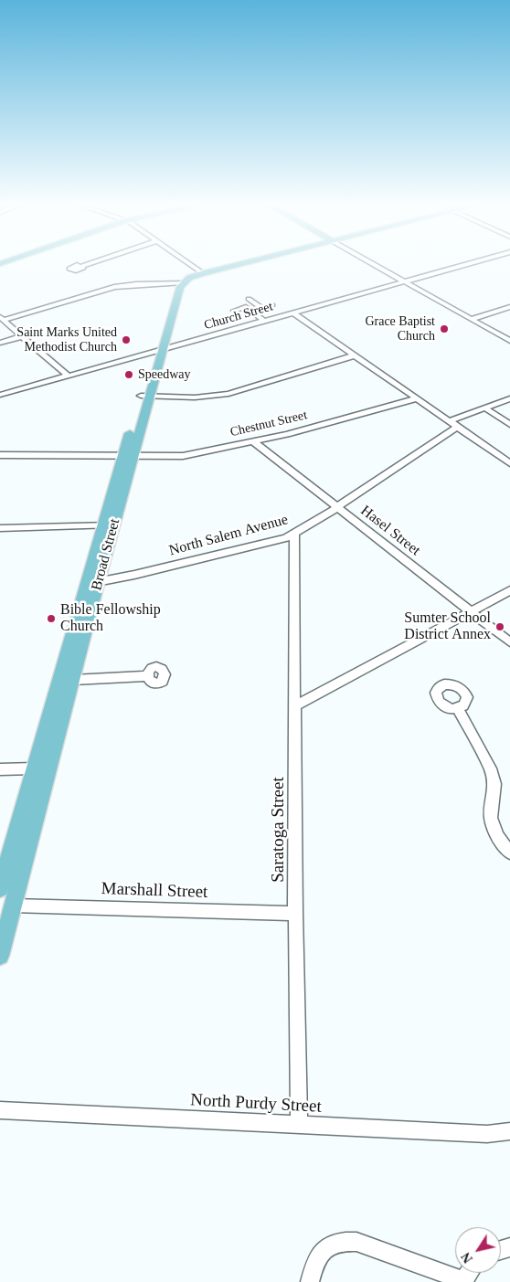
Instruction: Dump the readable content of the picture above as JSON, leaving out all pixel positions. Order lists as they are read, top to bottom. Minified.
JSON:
{"streets":{"main road":["Broad Street"],"street":["Church Street","Chestnut Street","Hasel Street","North Salem Avenue","Saratoga Street","Marshall Street","North Purdy Street"]},"crossings":[["Church Street","Broad Street"],["Chestnut Street","Hasel Street"],["Chestnut Street","Broad Street"],["Hasel Street","North Salem Avenue"],["North Salem Avenue","Broad Street"],["North Salem Avenue","Saratoga Street"],["Broad Street","Marshall Street"],["Saratoga Street","Marshall Street"],["Saratoga Street","North Purdy Street"]],"places":["Grace Baptist Church","Saint Marks United Methodist Church","Speedway","Bible Fellowship Church","Sumter School District Annex"],"north":"bottom left"}
